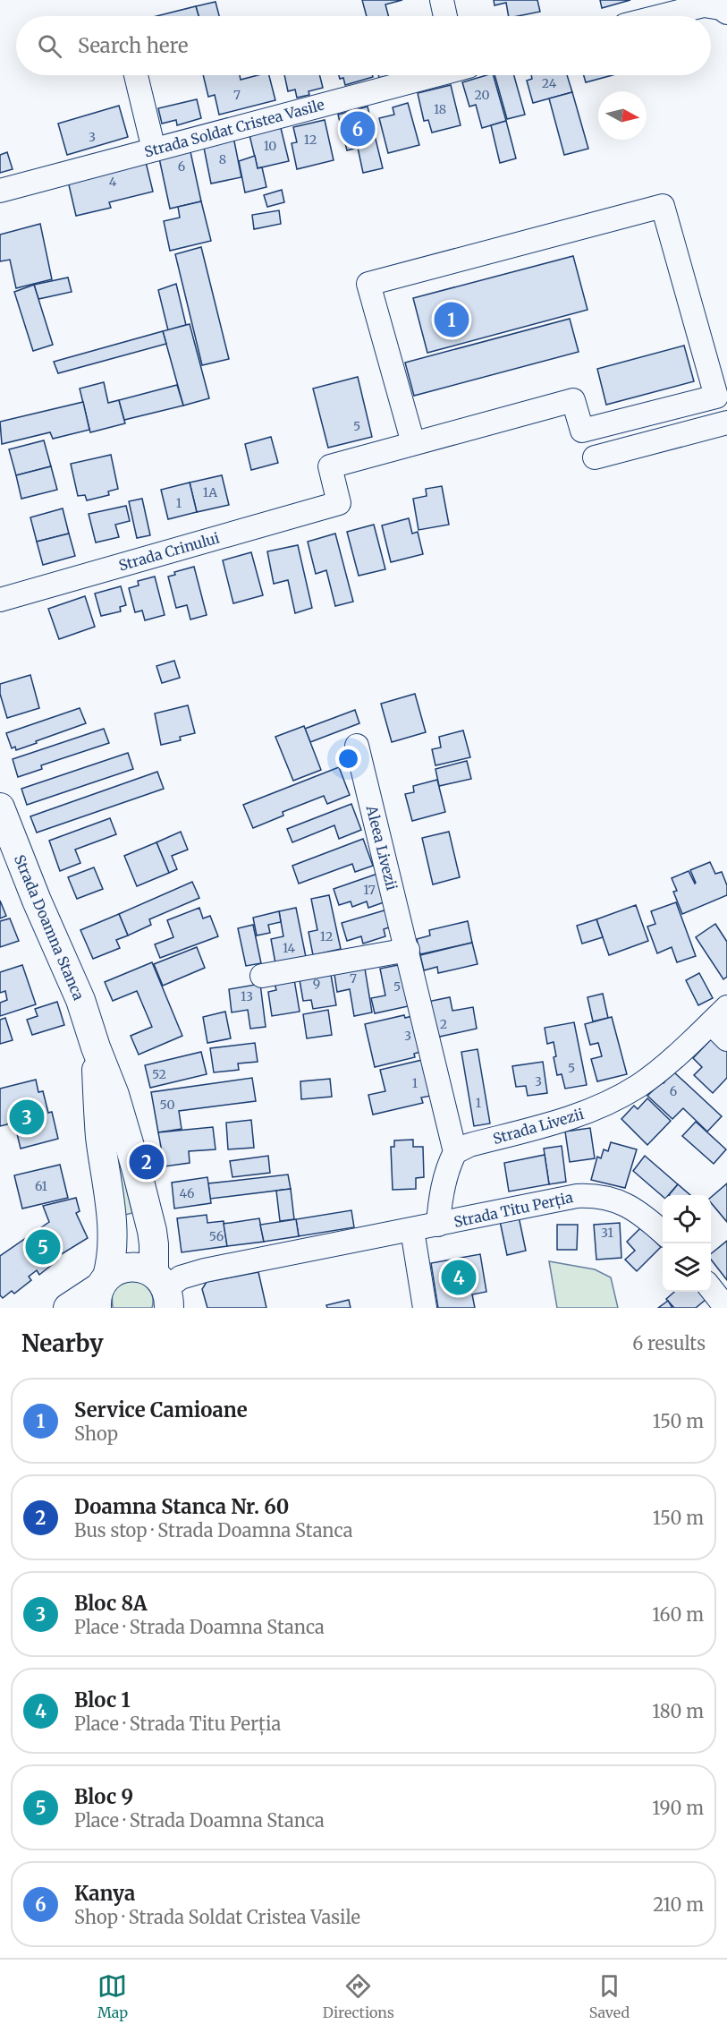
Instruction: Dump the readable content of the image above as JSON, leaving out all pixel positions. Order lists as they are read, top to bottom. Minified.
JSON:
{"streets":{"main road":["Strada Doamna Stanca"],"street":["Strada Soldat Cristea Vasile","Strada Crinului","Aleea Livezii","Strada Livezii","Strada Titu Perția"]},"crossings":[["Aleea Livezii","Strada Livezii"],["Strada Doamna Stanca","Strada Titu Perția"]],"house_numbers":["24","7","20","18","3","12","10","8","6","4","5","1A","1","17","12","14","7","9","5","13","2","3","5","52","3","1","6","1","50","61","46","31","56"],"north":"right","page":{"search":"Search here","pins":["6","1","3","2","5","4"],"heading":["Nearby","6 results"],"list":[{"mark":"1","name":"Service Camioane","note":"Shop","value":"150 m"},{"mark":"2","name":"Doamna Stanca Nr. 60","note":"Bus stop · Strada Doamna Stanca","value":"150 m"},{"mark":"3","name":"Bloc 8A","note":"Place · Strada Doamna Stanca","value":"160 m"},{"mark":"4","name":"Bloc 1","note":"Place · Strada Titu Perția","value":"180 m"},{"mark":"5","name":"Bloc 9","note":"Place · Strada Doamna Stanca","value":"190 m"},{"mark":"6","name":"Kanya","note":"Shop · Strada Soldat Cristea Vasile","value":"210 m"}],"nav":["Map","Directions","Saved"]}}
